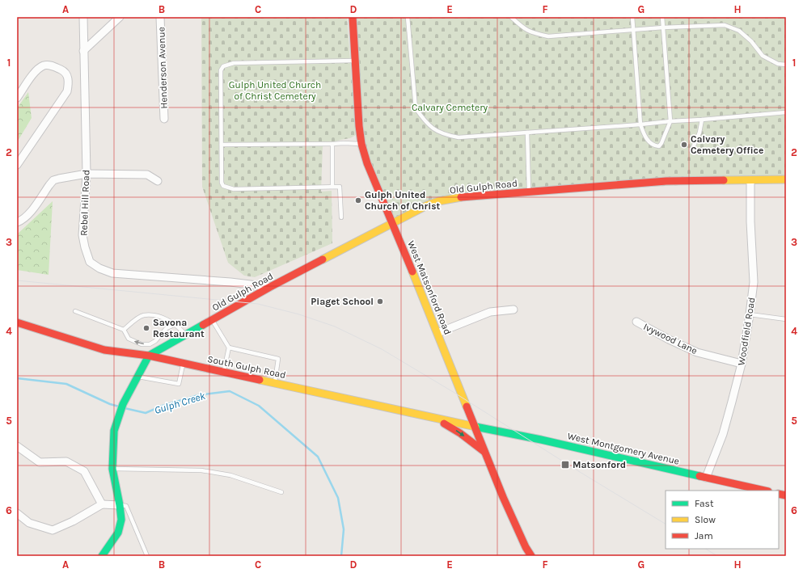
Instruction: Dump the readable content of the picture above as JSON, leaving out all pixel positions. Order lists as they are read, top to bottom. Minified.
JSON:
{"streets":{"main road":["Old Gulph Road","West Matsonford Road","South Gulph Road","West Montgomery Avenue"],"street":["Henderson Avenue","Rebel Hill Road","Woodfield Road","Ivywood Lane"]},"crossings":[["Old Gulph Road","Rebel Hill Road"],["Old Gulph Road","West Matsonford Road"],["Old Gulph Road","Woodfield Road"],["Old Gulph Road","South Gulph Road"],["West Matsonford Road","South Gulph Road"],["West Matsonford Road","West Montgomery Avenue"],["Woodfield Road","Ivywood Lane"],["Woodfield Road","West Montgomery Avenue"],["South Gulph Road","West Montgomery Avenue"]],"water":["Gulph Creek"],"parks":["Gulph United Church of Christ Cemetery","Calvary Cemetery"],"places":{"other":["Calvary Cemetery Office","Gulph United Church of Christ","Piaget School","Savona Restaurant"],"transit":["Matsonford"]},"legend":["Fast","Slow","Jam"],"grid":{"columns":["A","B","C","D","E","F","G","H"],"rows":["1","2","3","4","5","6"]}}
